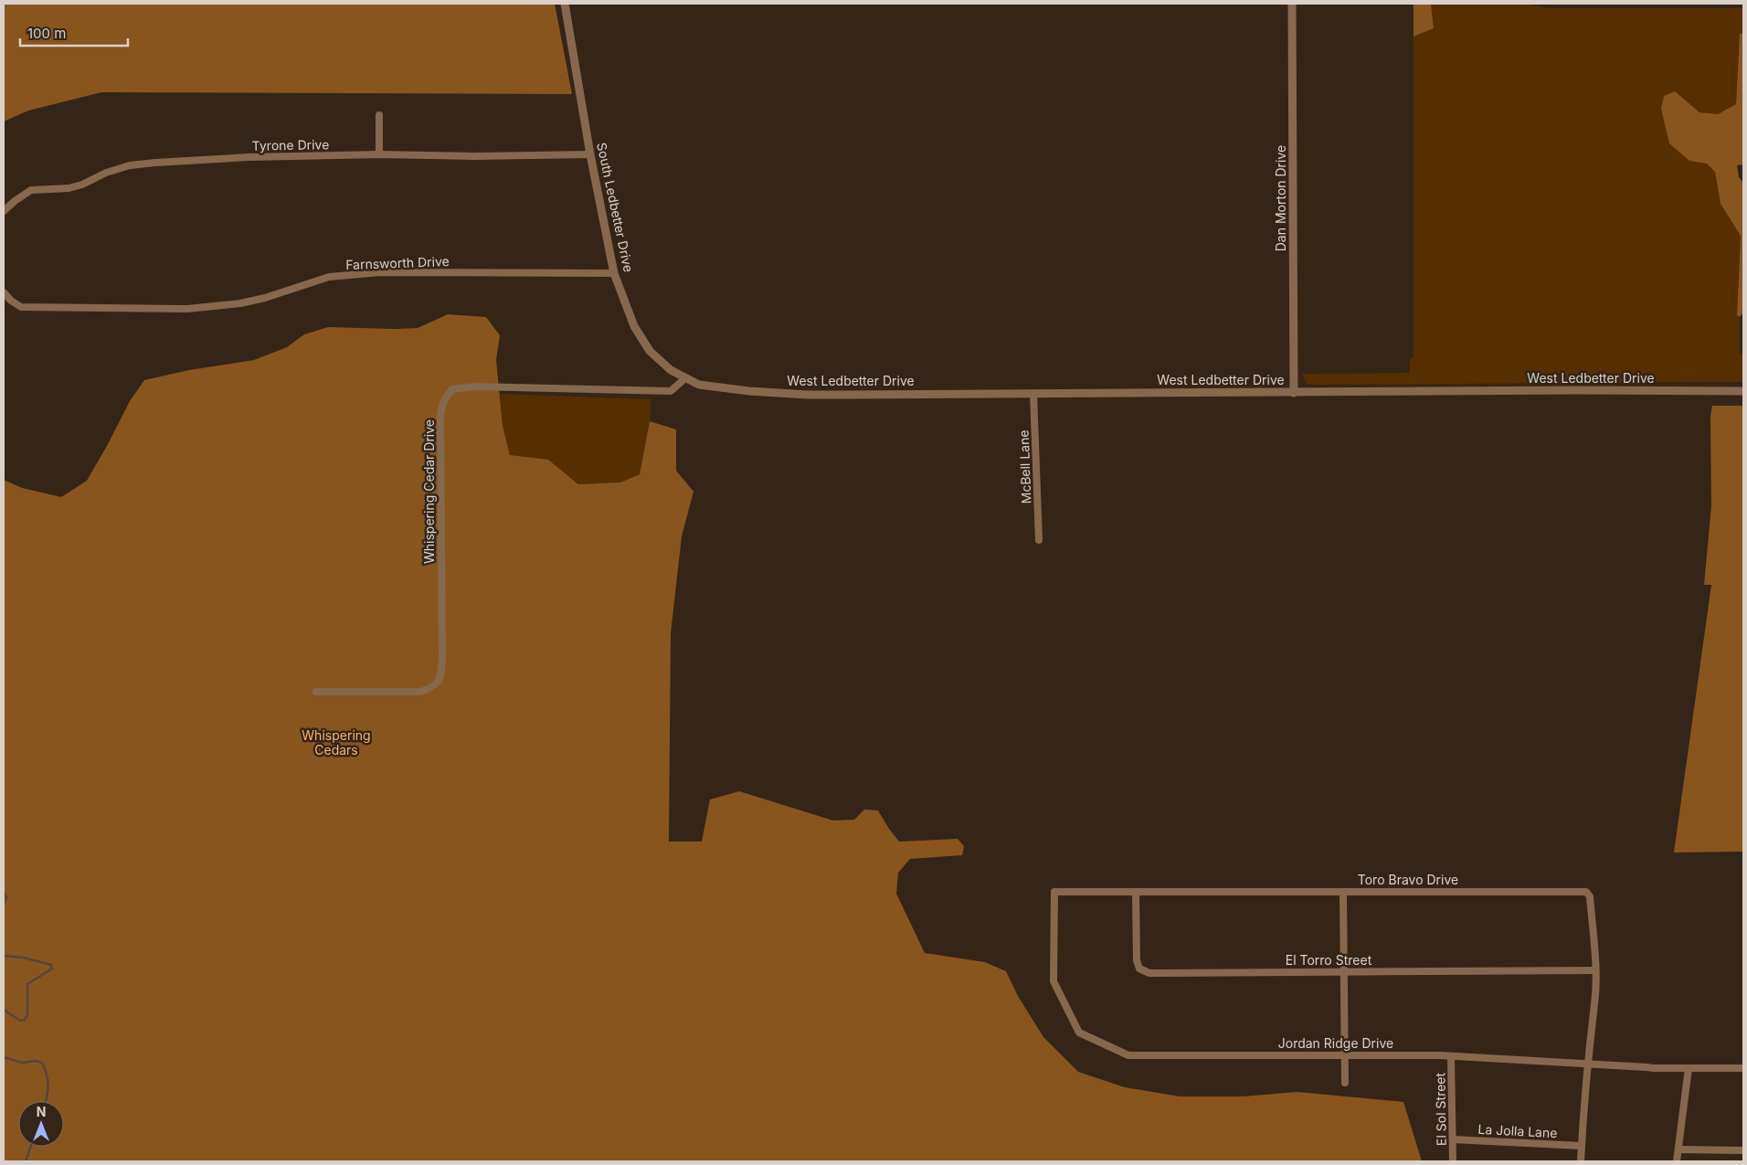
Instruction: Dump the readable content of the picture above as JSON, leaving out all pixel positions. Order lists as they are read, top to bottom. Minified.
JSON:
{"streets":{"street":["Tyrone Drive","Dan Morton Drive","South Ledbetter Drive","Farnsworth Drive","West Ledbetter Drive","McBell Lane","Whispering Cedar Drive","Toro Bravo Drive","El Torro Street","Jordan Ridge Drive","El Sol Street","La Jolla Lane"]},"crossings":[["Tyrone Drive","South Ledbetter Drive"],["Dan Morton Drive","West Ledbetter Drive"],["South Ledbetter Drive","Farnsworth Drive"],["South Ledbetter Drive","West Ledbetter Drive"],["South Ledbetter Drive","Whispering Cedar Drive"],["West Ledbetter Drive","McBell Lane"],["Toro Bravo Drive","El Torro Street"],["Toro Bravo Drive","Jordan Ridge Drive"],["Toro Bravo Drive","La Jolla Lane"],["Jordan Ridge Drive","El Sol Street"],["El Sol Street","La Jolla Lane"]],"parks":["Whispering Cedars"],"scale_bar":"100 m","north":"top"}
